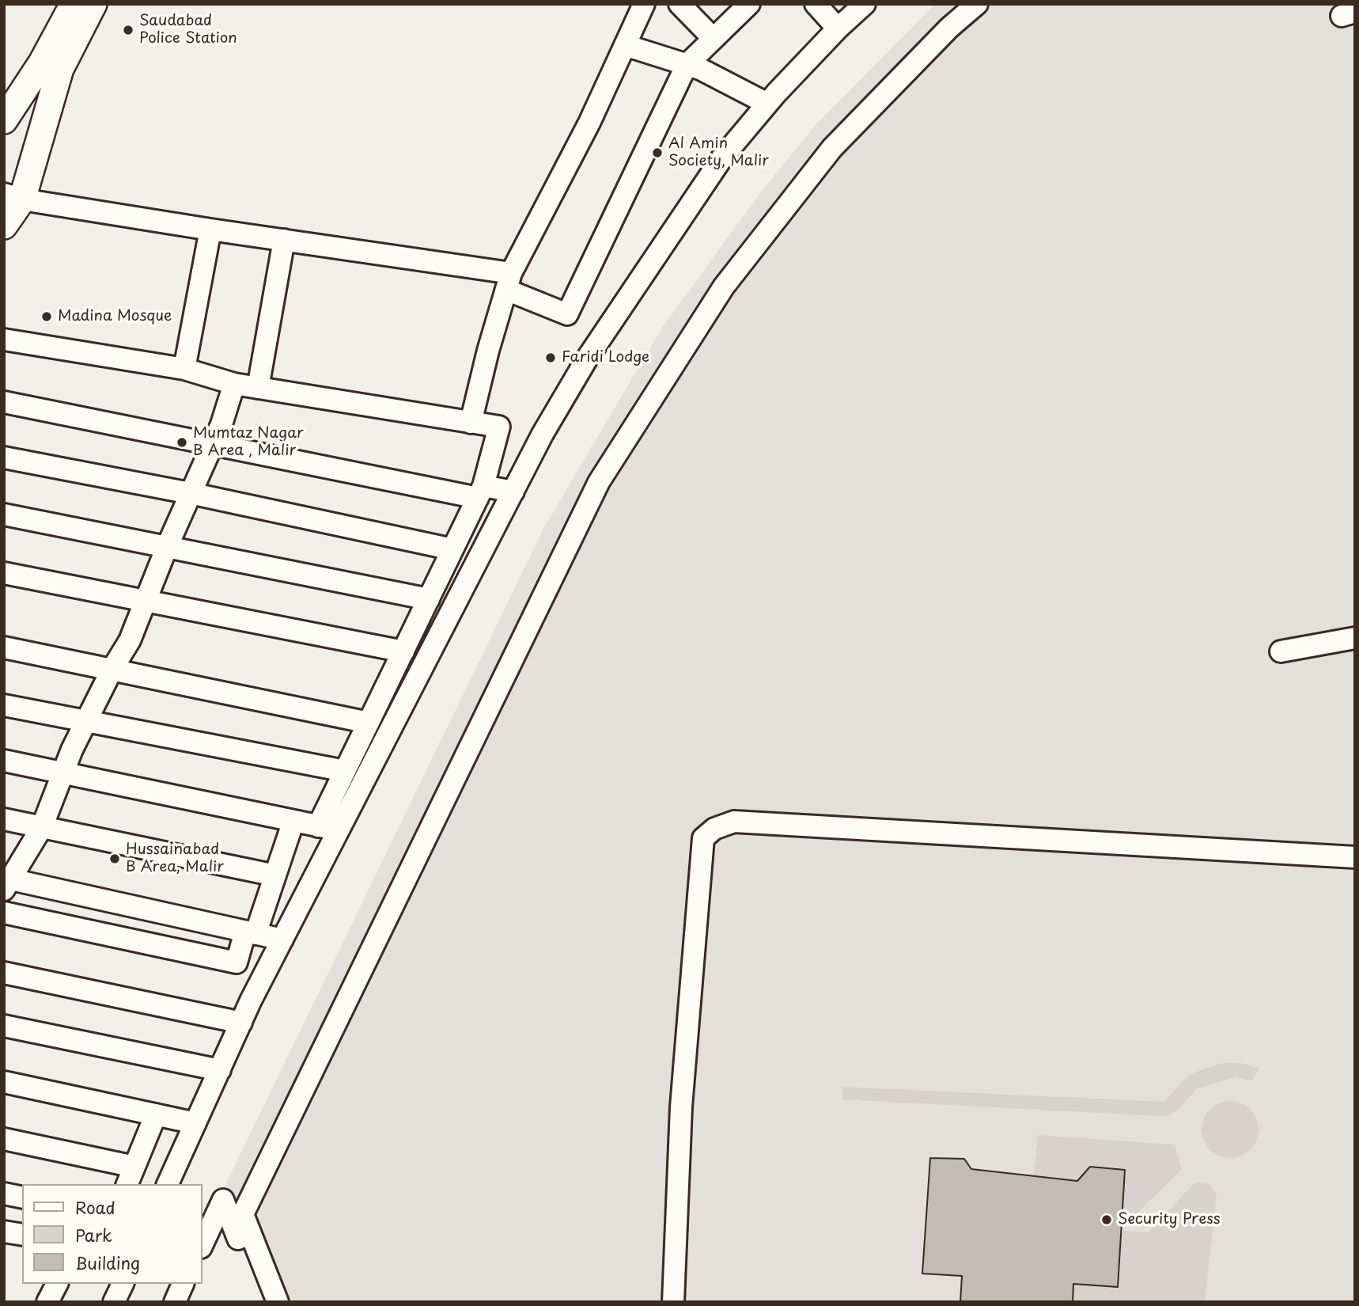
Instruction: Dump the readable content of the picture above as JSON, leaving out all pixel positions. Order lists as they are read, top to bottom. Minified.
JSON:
{"places":["Saudabad Police Station","Al Amin Society, Malir","Madina Mosque","Faridi Lodge","Mumtaz Nagar B Area , Malir","Hussainabad B Area, Malir","Security Press"],"legend":["Road","Park","Building"]}
